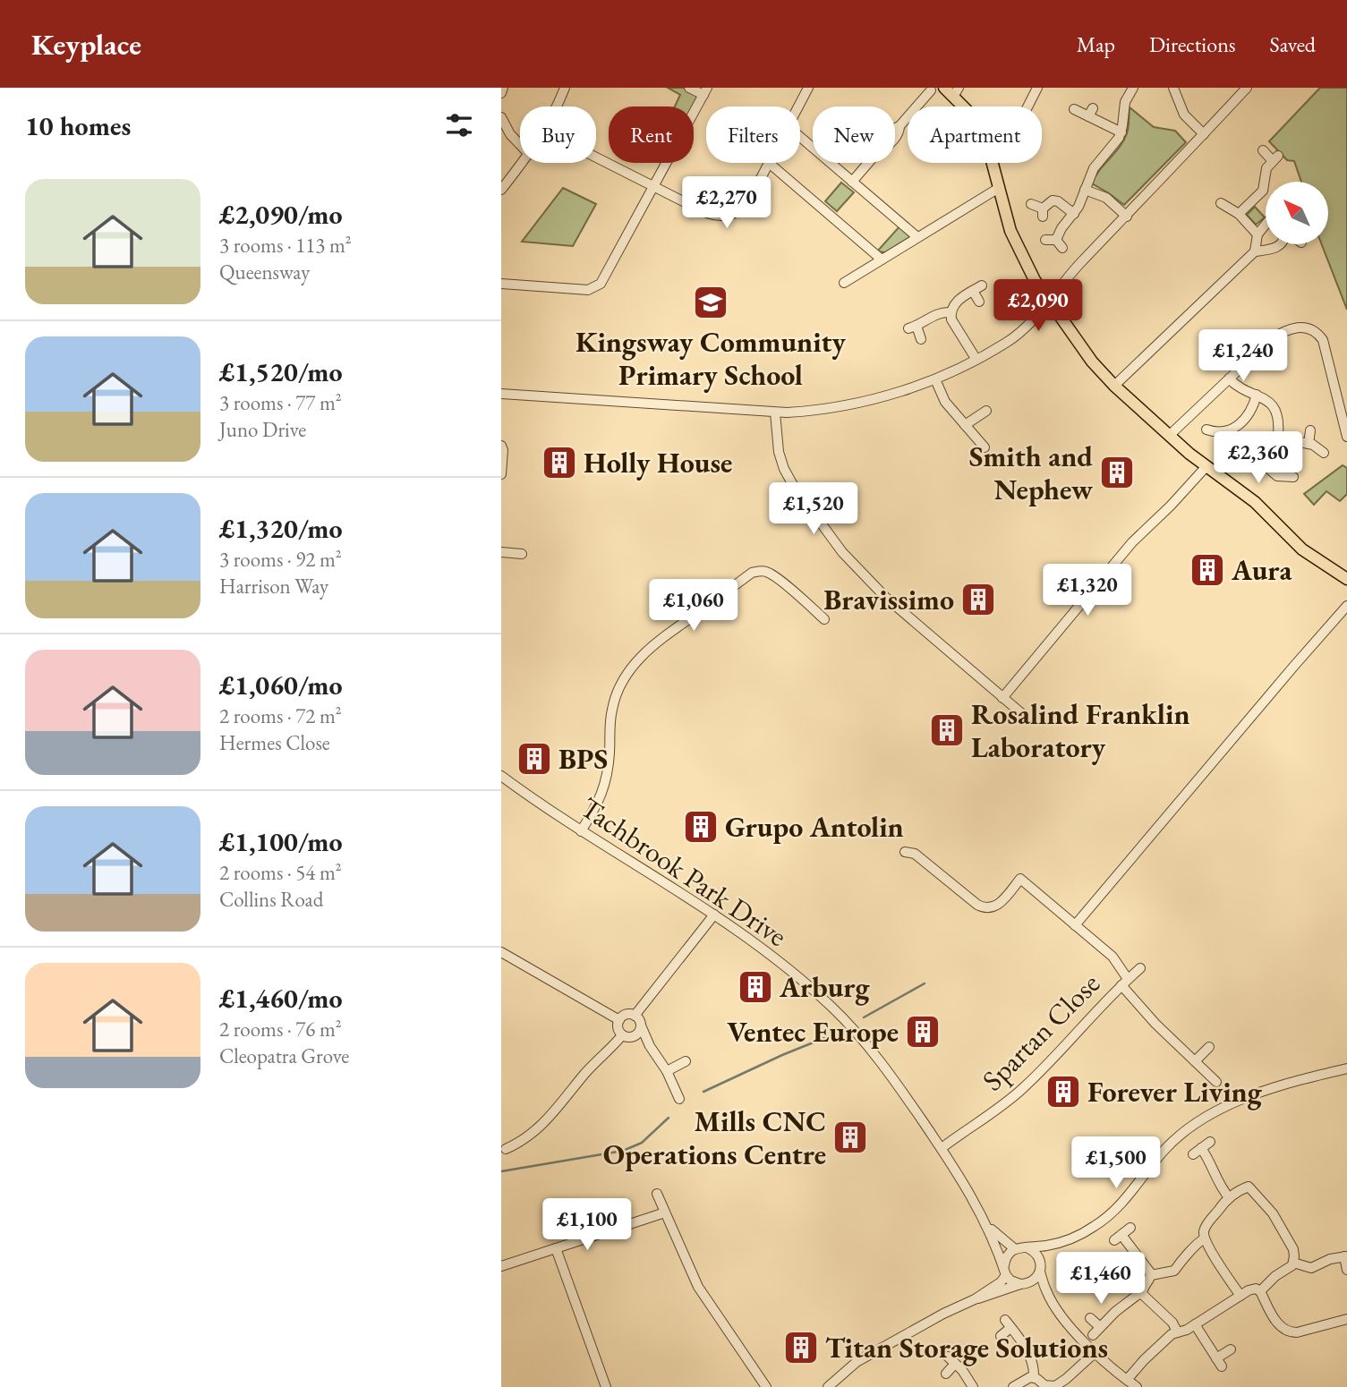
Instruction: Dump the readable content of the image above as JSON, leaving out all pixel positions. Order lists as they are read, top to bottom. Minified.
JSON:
{"streets":{"street":["Tachbrook Park Drive","Spartan Close"]},"crossings":[["Tachbrook Park Drive","Spartan Close"]],"places":{"school or university":["Kingsway Community Primary School"],"building":["Holly House","Smith and Nephew","Aura","Bravissimo","Rosalind Franklin Laboratory","BPS","Grupo Antolin","Arburg","Ventec Europe","Forever Living","Mills CNC Operations Centre","Titan Storage Solutions"]},"north":"top left","page":{"header":"Keyplace","nav":["Map","Directions","Saved"],"heading":"10 homes","chip":["Buy","Rent","Filters","New","Apartment"],"list":[{"name":"£2,090/mo","note":"3 rooms · 113 m² · Queensway"},{"name":"£1,520/mo","note":"3 rooms · 77 m² · Juno Drive"},{"name":"£1,320/mo","note":"3 rooms · 92 m² · Harrison Way"},{"name":"£1,060/mo","note":"2 rooms · 72 m² · Hermes Close"},{"name":"£1,100/mo","note":"2 rooms · 54 m² · Collins Road"},{"name":"£1,460/mo","note":"2 rooms · 76 m² · Cleopatra Grove"}],"price":["£2,270","£2,090","£1,240","£2,360","£1,520","£1,320","£1,060","£1,500","£1,100","£1,460"]}}
